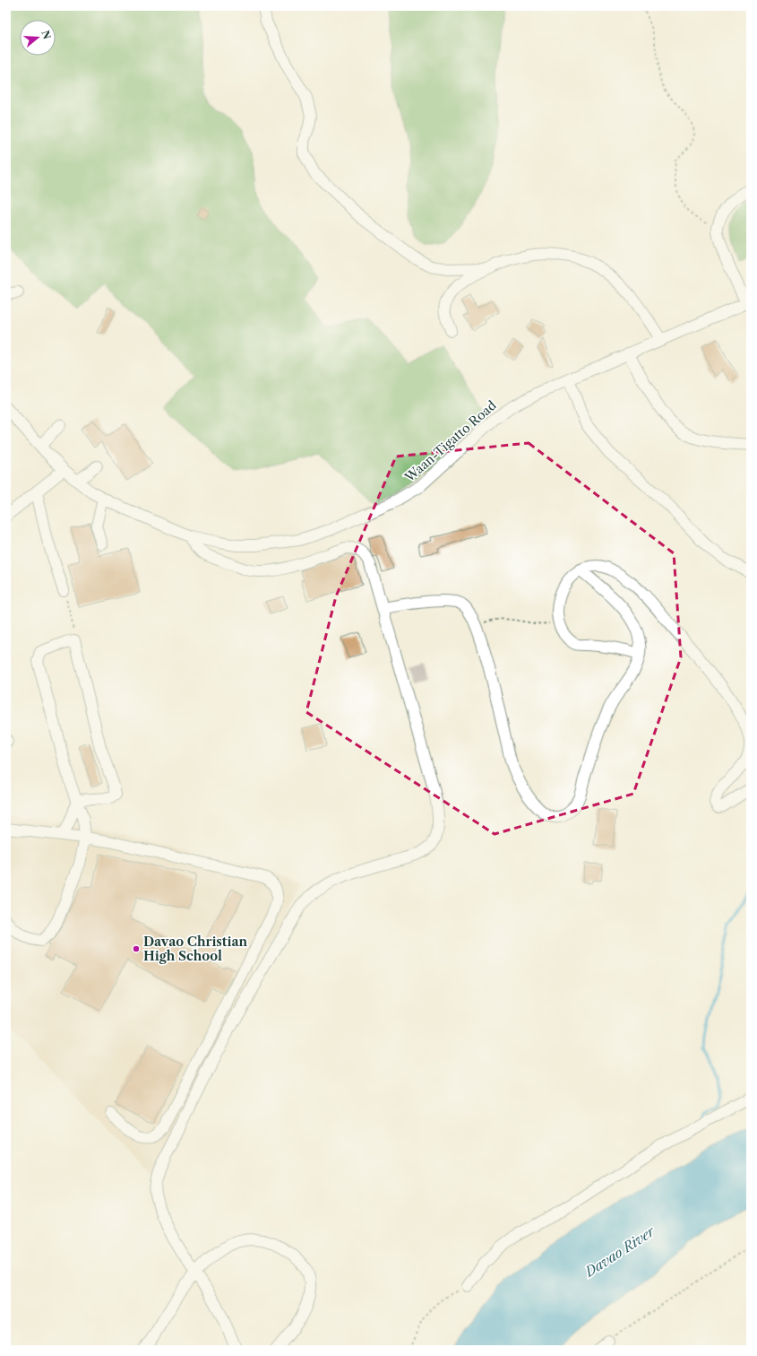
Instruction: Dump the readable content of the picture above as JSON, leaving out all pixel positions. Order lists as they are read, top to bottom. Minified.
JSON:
{"streets":{"street":["Waan-Tigatto Road"]},"water":["Davao River"],"places":["Davao Christian High School"],"north":"right"}
